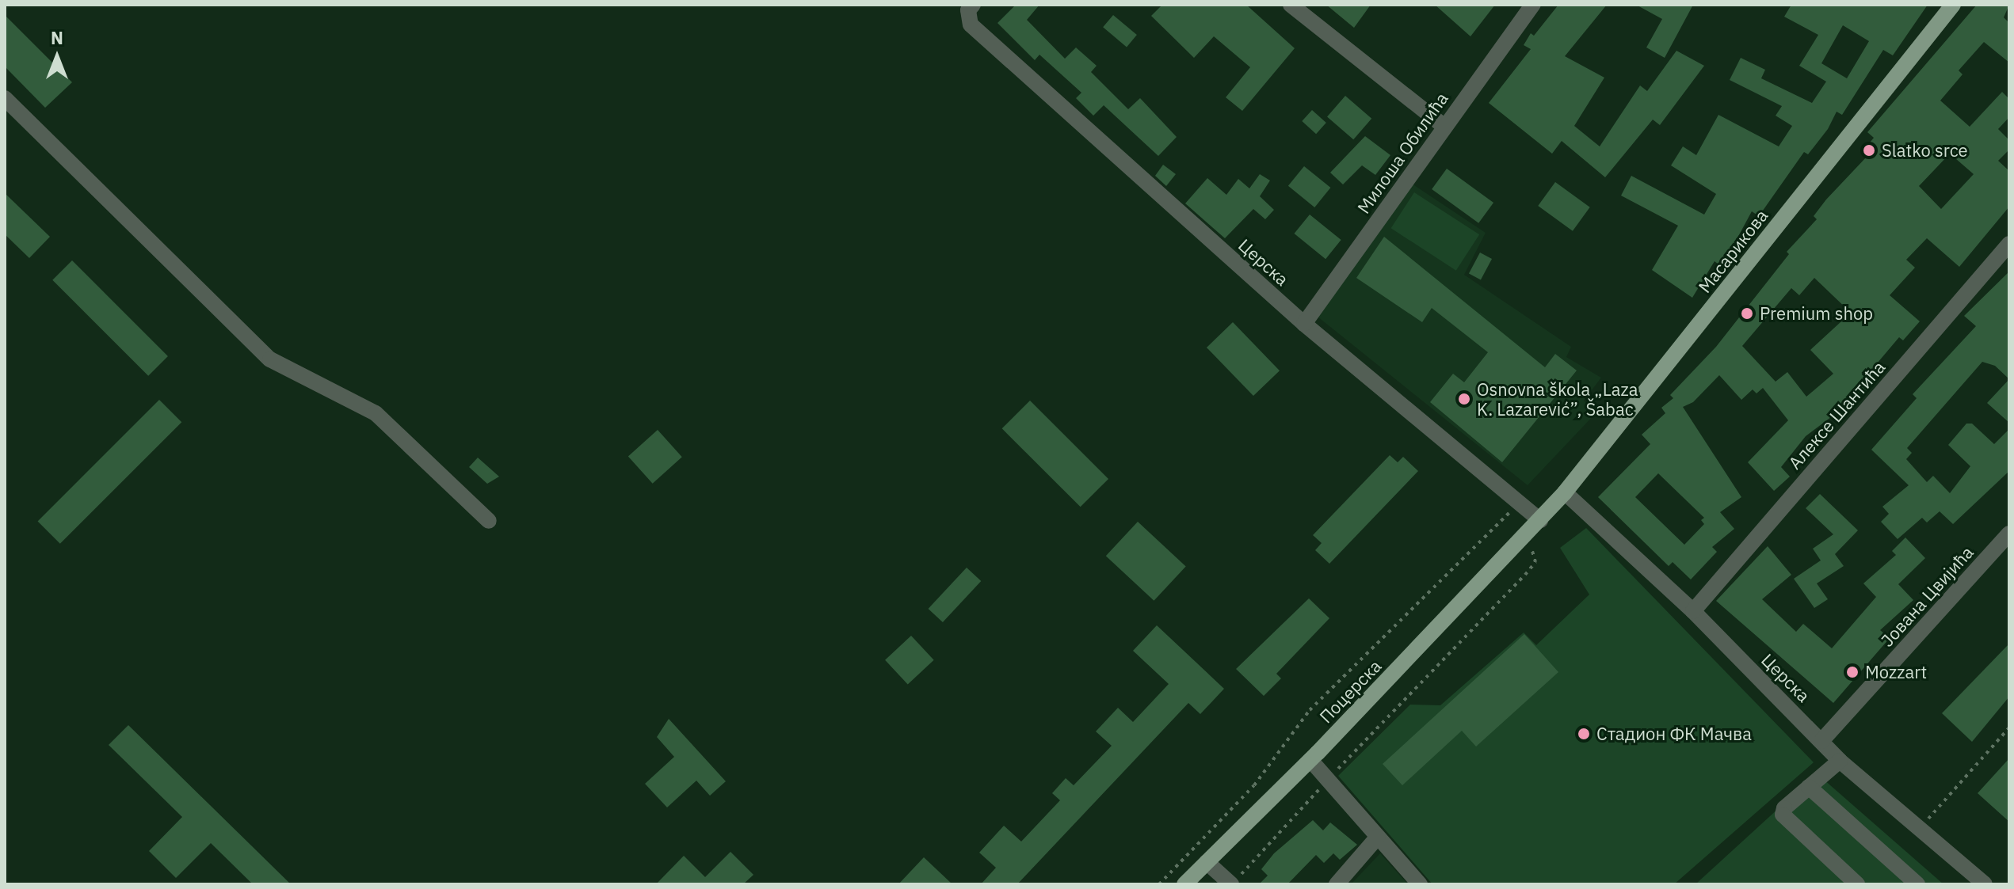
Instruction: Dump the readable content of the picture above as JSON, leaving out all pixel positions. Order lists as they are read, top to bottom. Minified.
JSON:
{"streets":{"main road":["Масарикова","Поцерска"],"street":["Милоша Обилића","Церска","Алексе Шантића","Јована Цвијића"]},"crossings":[["Милоша Обилића","Церска"],["Масарикова","Церска"],["Масарикова","Поцерска"],["Церска","Алексе Шантића"],["Церска","Јована Цвијића"],["Церска","Поцерска"]],"places":["Slatko srce","Premium shop","Osnovna škola „Laza K. Lazarević”, Šabac","Mozzart","Стадион ФК Мачва"],"north":"top"}
